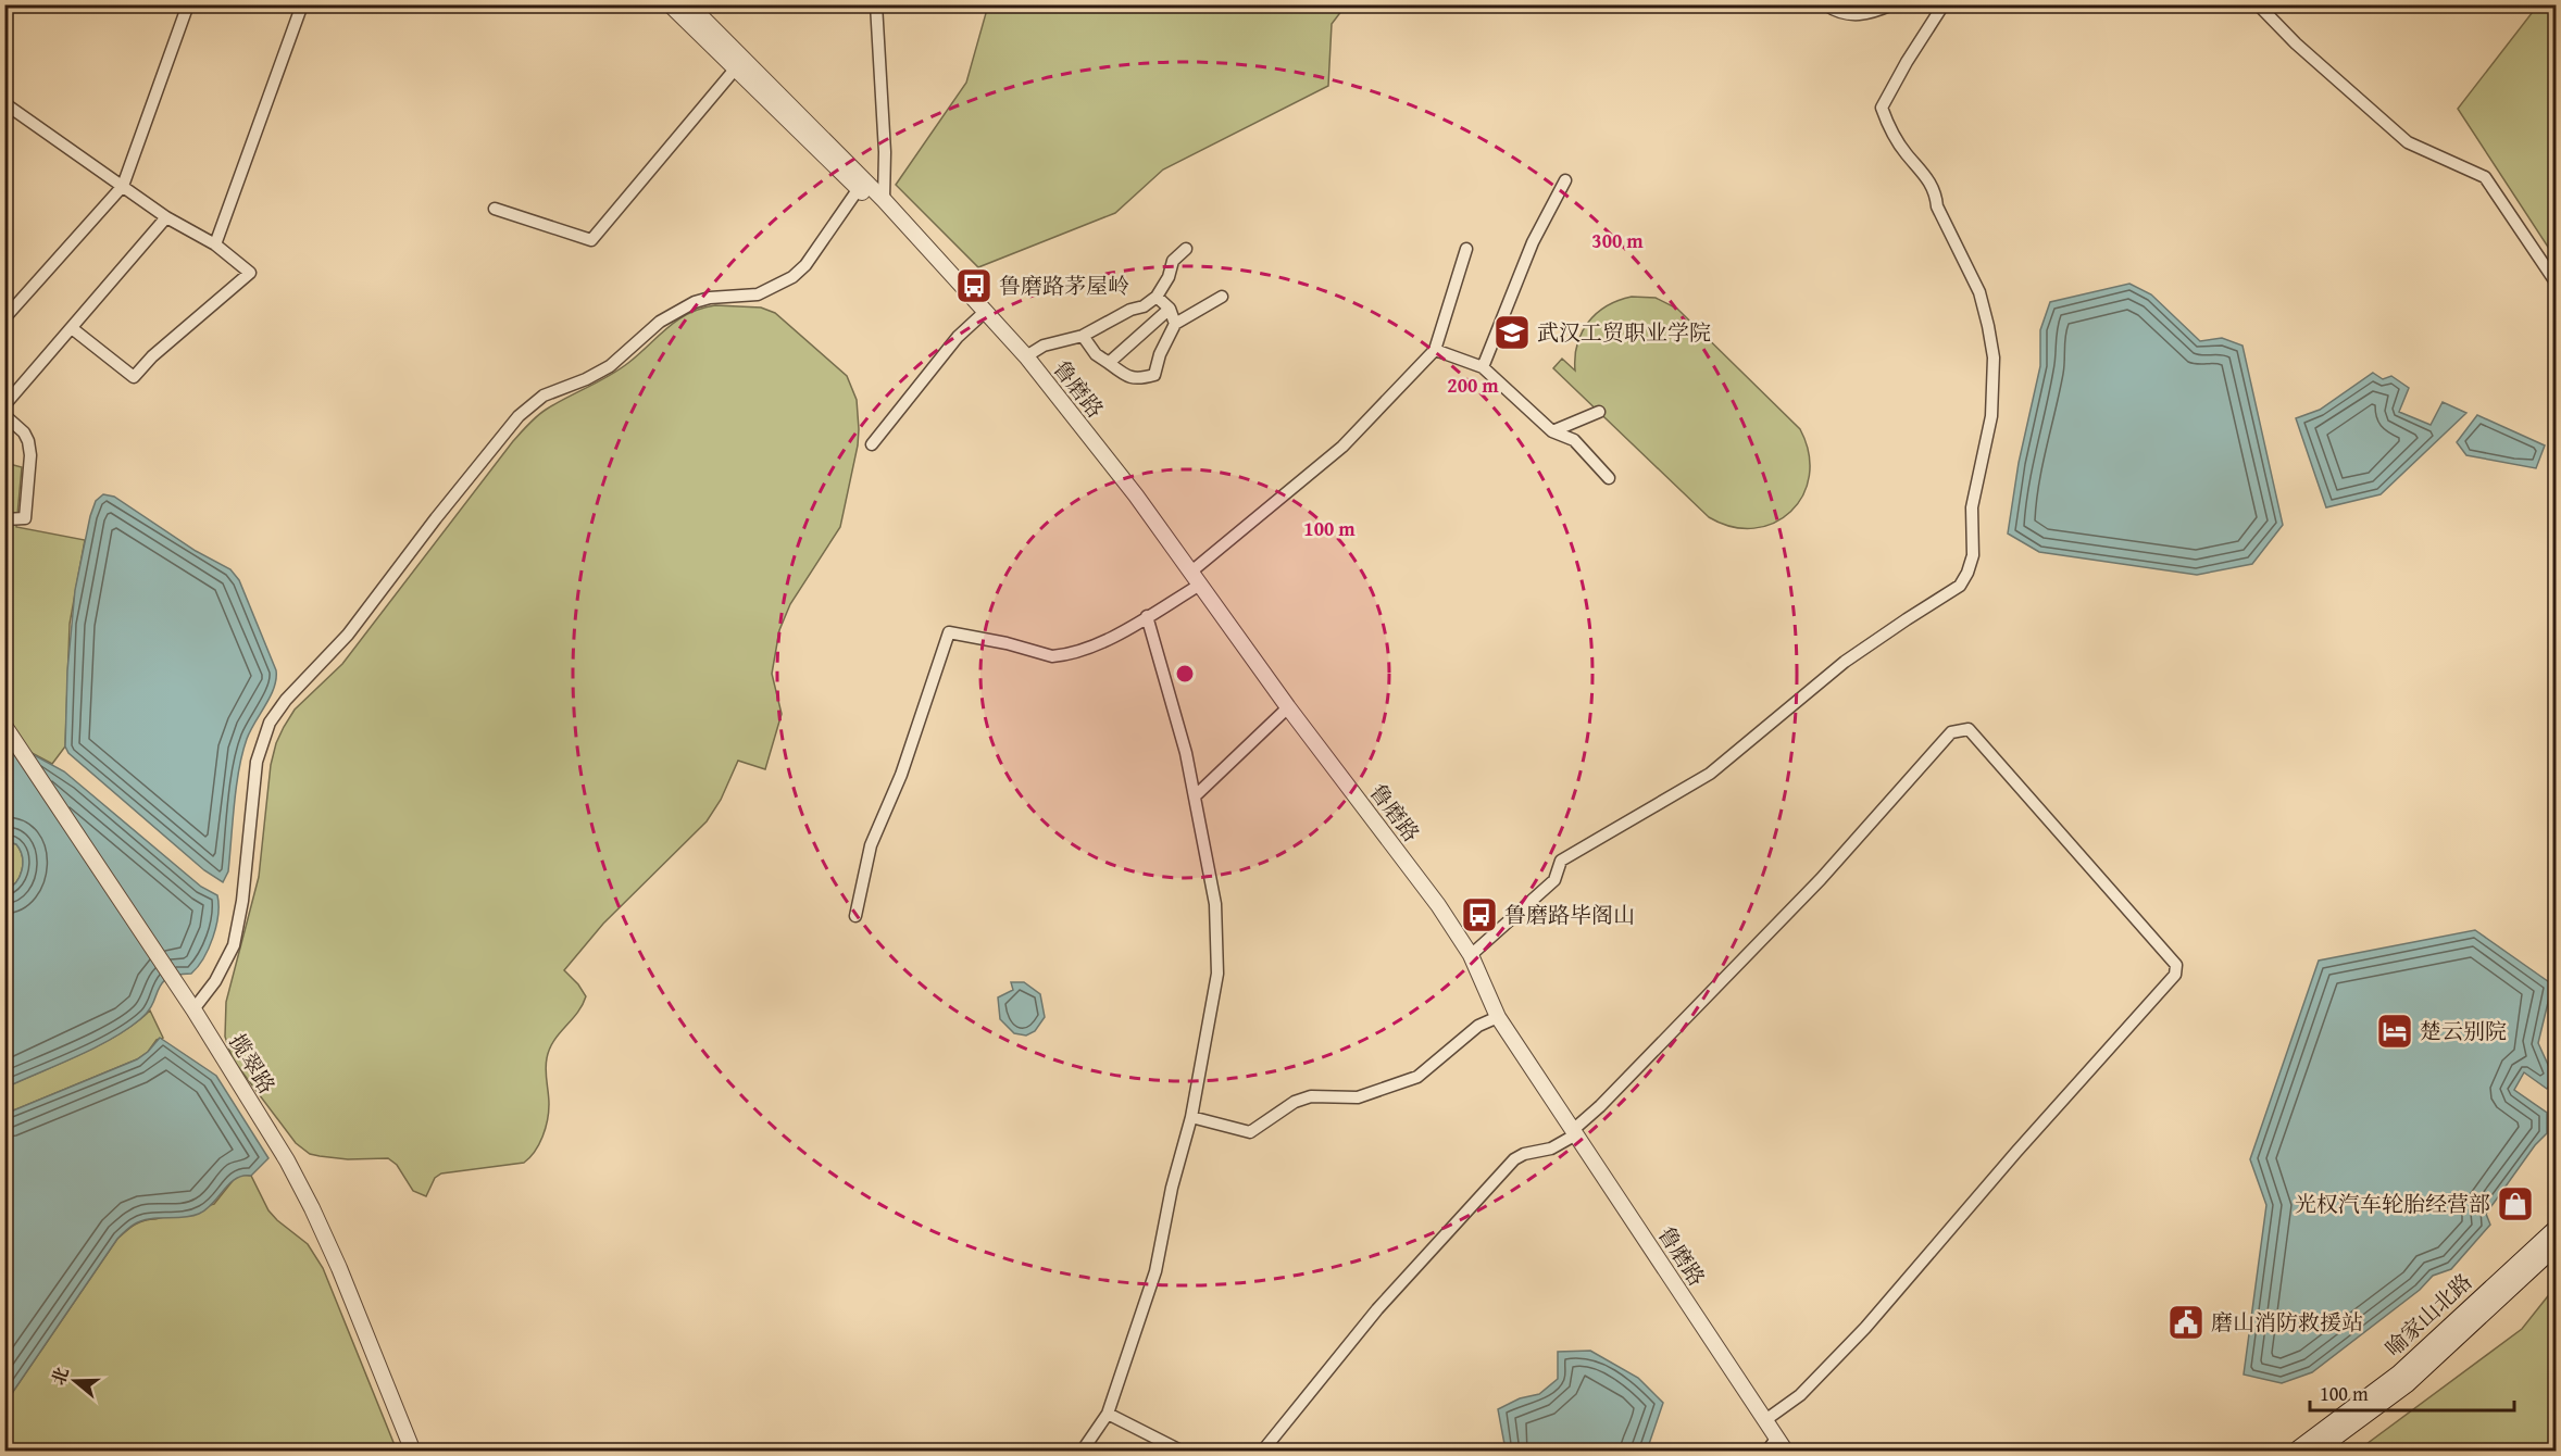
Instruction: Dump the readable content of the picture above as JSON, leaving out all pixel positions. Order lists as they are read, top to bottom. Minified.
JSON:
{"streets":{"main road":["喻家山北路"],"street":["鲁磨路","揽翠路"]},"places":{"bus stop":["鲁磨路茅屋岭","鲁磨路毕阁山"],"school or university":["武汉工贸职业学院"],"hotel":["楚云别院"],"shop":["光权汽车轮胎经营部"],"public building":["磨山消防救援站"]},"scale_bar":"100 m","north":"left","rings":["300 m","200 m","100 m"]}
